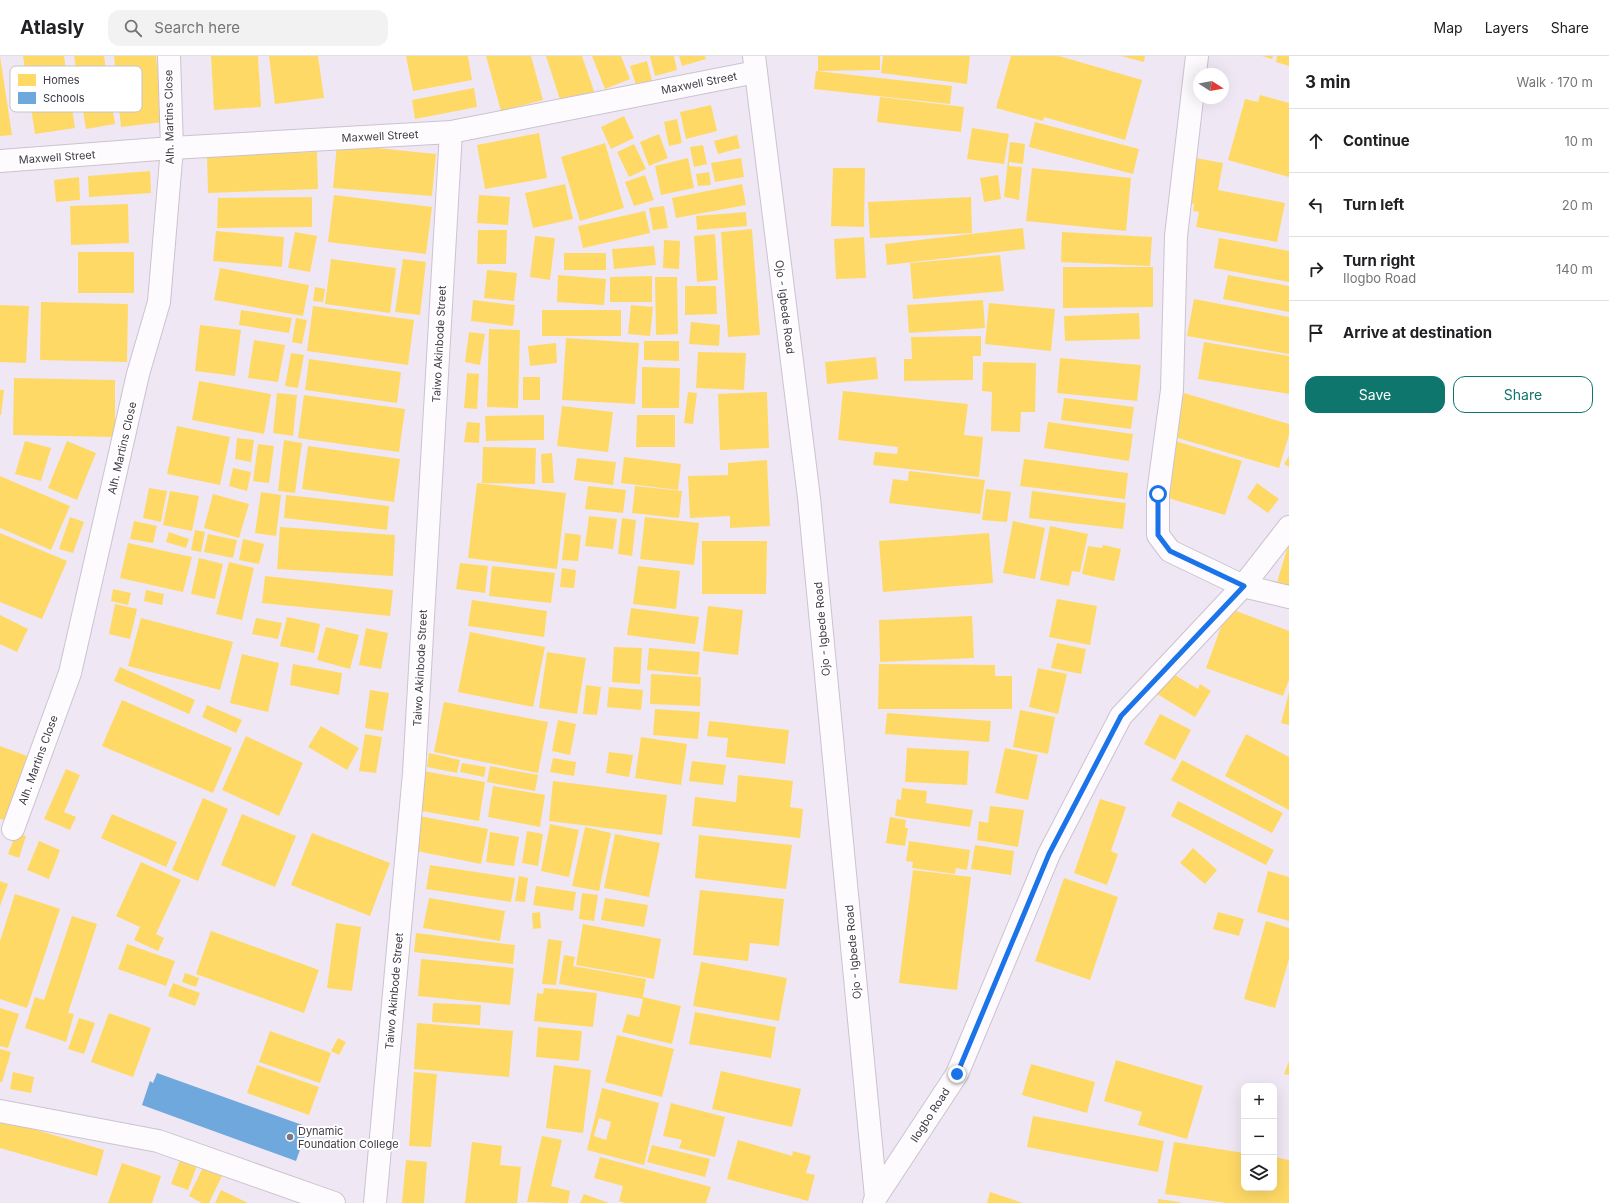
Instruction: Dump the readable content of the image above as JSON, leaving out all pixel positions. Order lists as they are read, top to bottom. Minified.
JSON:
{"streets":{"street":["Maxwell Street","Alh. Martins Close","Ojo - Igbede Road","Taiwo Akinbode Street","Ilogbo Road"]},"crossings":[["Maxwell Street","Alh. Martins Close"],["Maxwell Street","Ojo - Igbede Road"],["Maxwell Street","Taiwo Akinbode Street"],["Ojo - Igbede Road","Ilogbo Road"]],"places":["Dynamic Foundation College"],"legend":["Homes","Schools"],"north":"right","page":{"header":"Atlasly","search":"Search here","nav":["Map","Layers","Share"],"heading":["3 min","Walk · 170 m"],"list":[["Continue","10 m"],["Turn left","20 m"],["Turn right","Ilogbo Road","140 m"],"Arrive at destination"],"buttons":["Save","Share"],"map_buttons":["+","−"]}}
